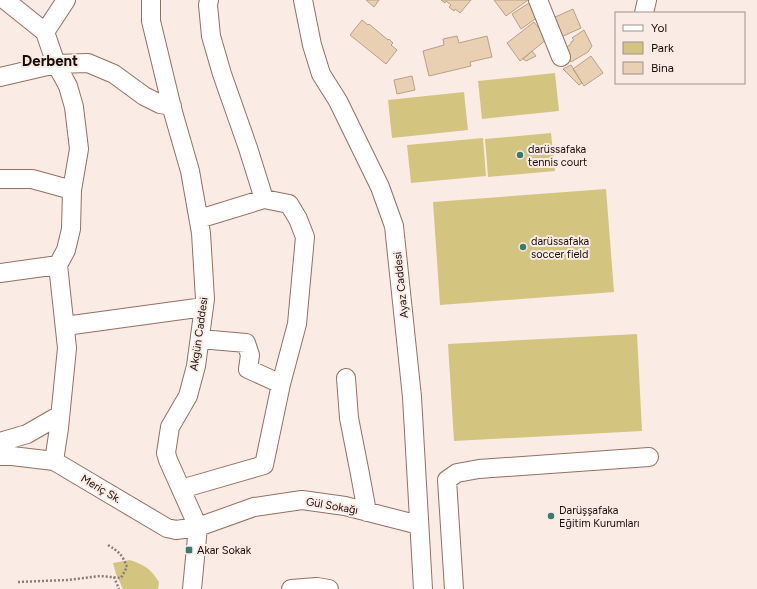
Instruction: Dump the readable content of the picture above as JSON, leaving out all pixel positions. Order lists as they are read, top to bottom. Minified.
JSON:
{"streets":{"street":["Ayaz Caddesi","Akgün Caddesi","Meriç Sk.","Gül Sokağı"]},"crossings":[["Ayaz Caddesi","Gül Sokağı"],["Akgün Caddesi","Meriç Sk."],["Akgün Caddesi","Gül Sokağı"],["Meriç Sk.","Gül Sokağı"]],"districts":["Derbent"],"places":{"other":["darüssafaka tennis court","darüssafaka soccer field","Darüşşafaka Eğitim Kurumları"],"transit":["Akar Sokak"]},"legend":["Yol","Park","Bina"]}
